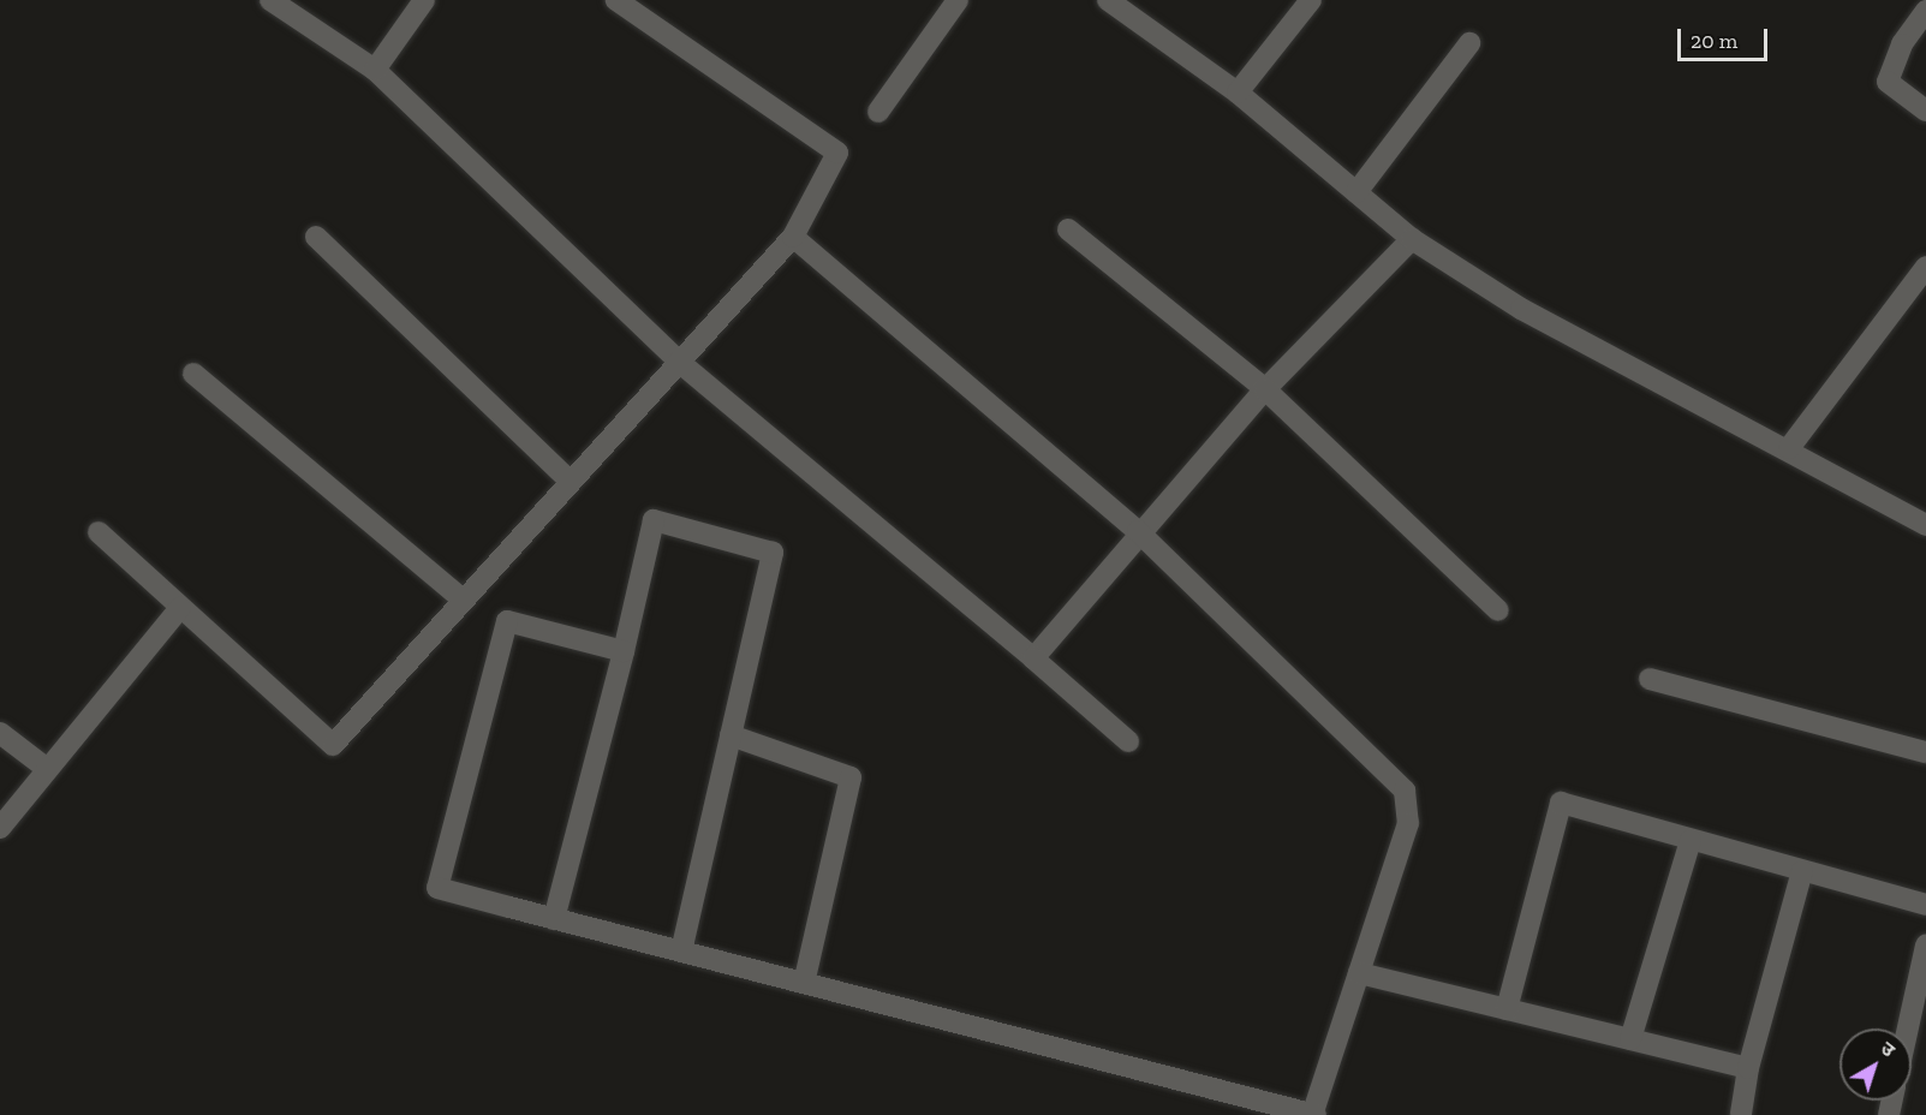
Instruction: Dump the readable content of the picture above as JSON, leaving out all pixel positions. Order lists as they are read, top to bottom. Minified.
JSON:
{"scale_bar":"20 m","north":"top right"}
